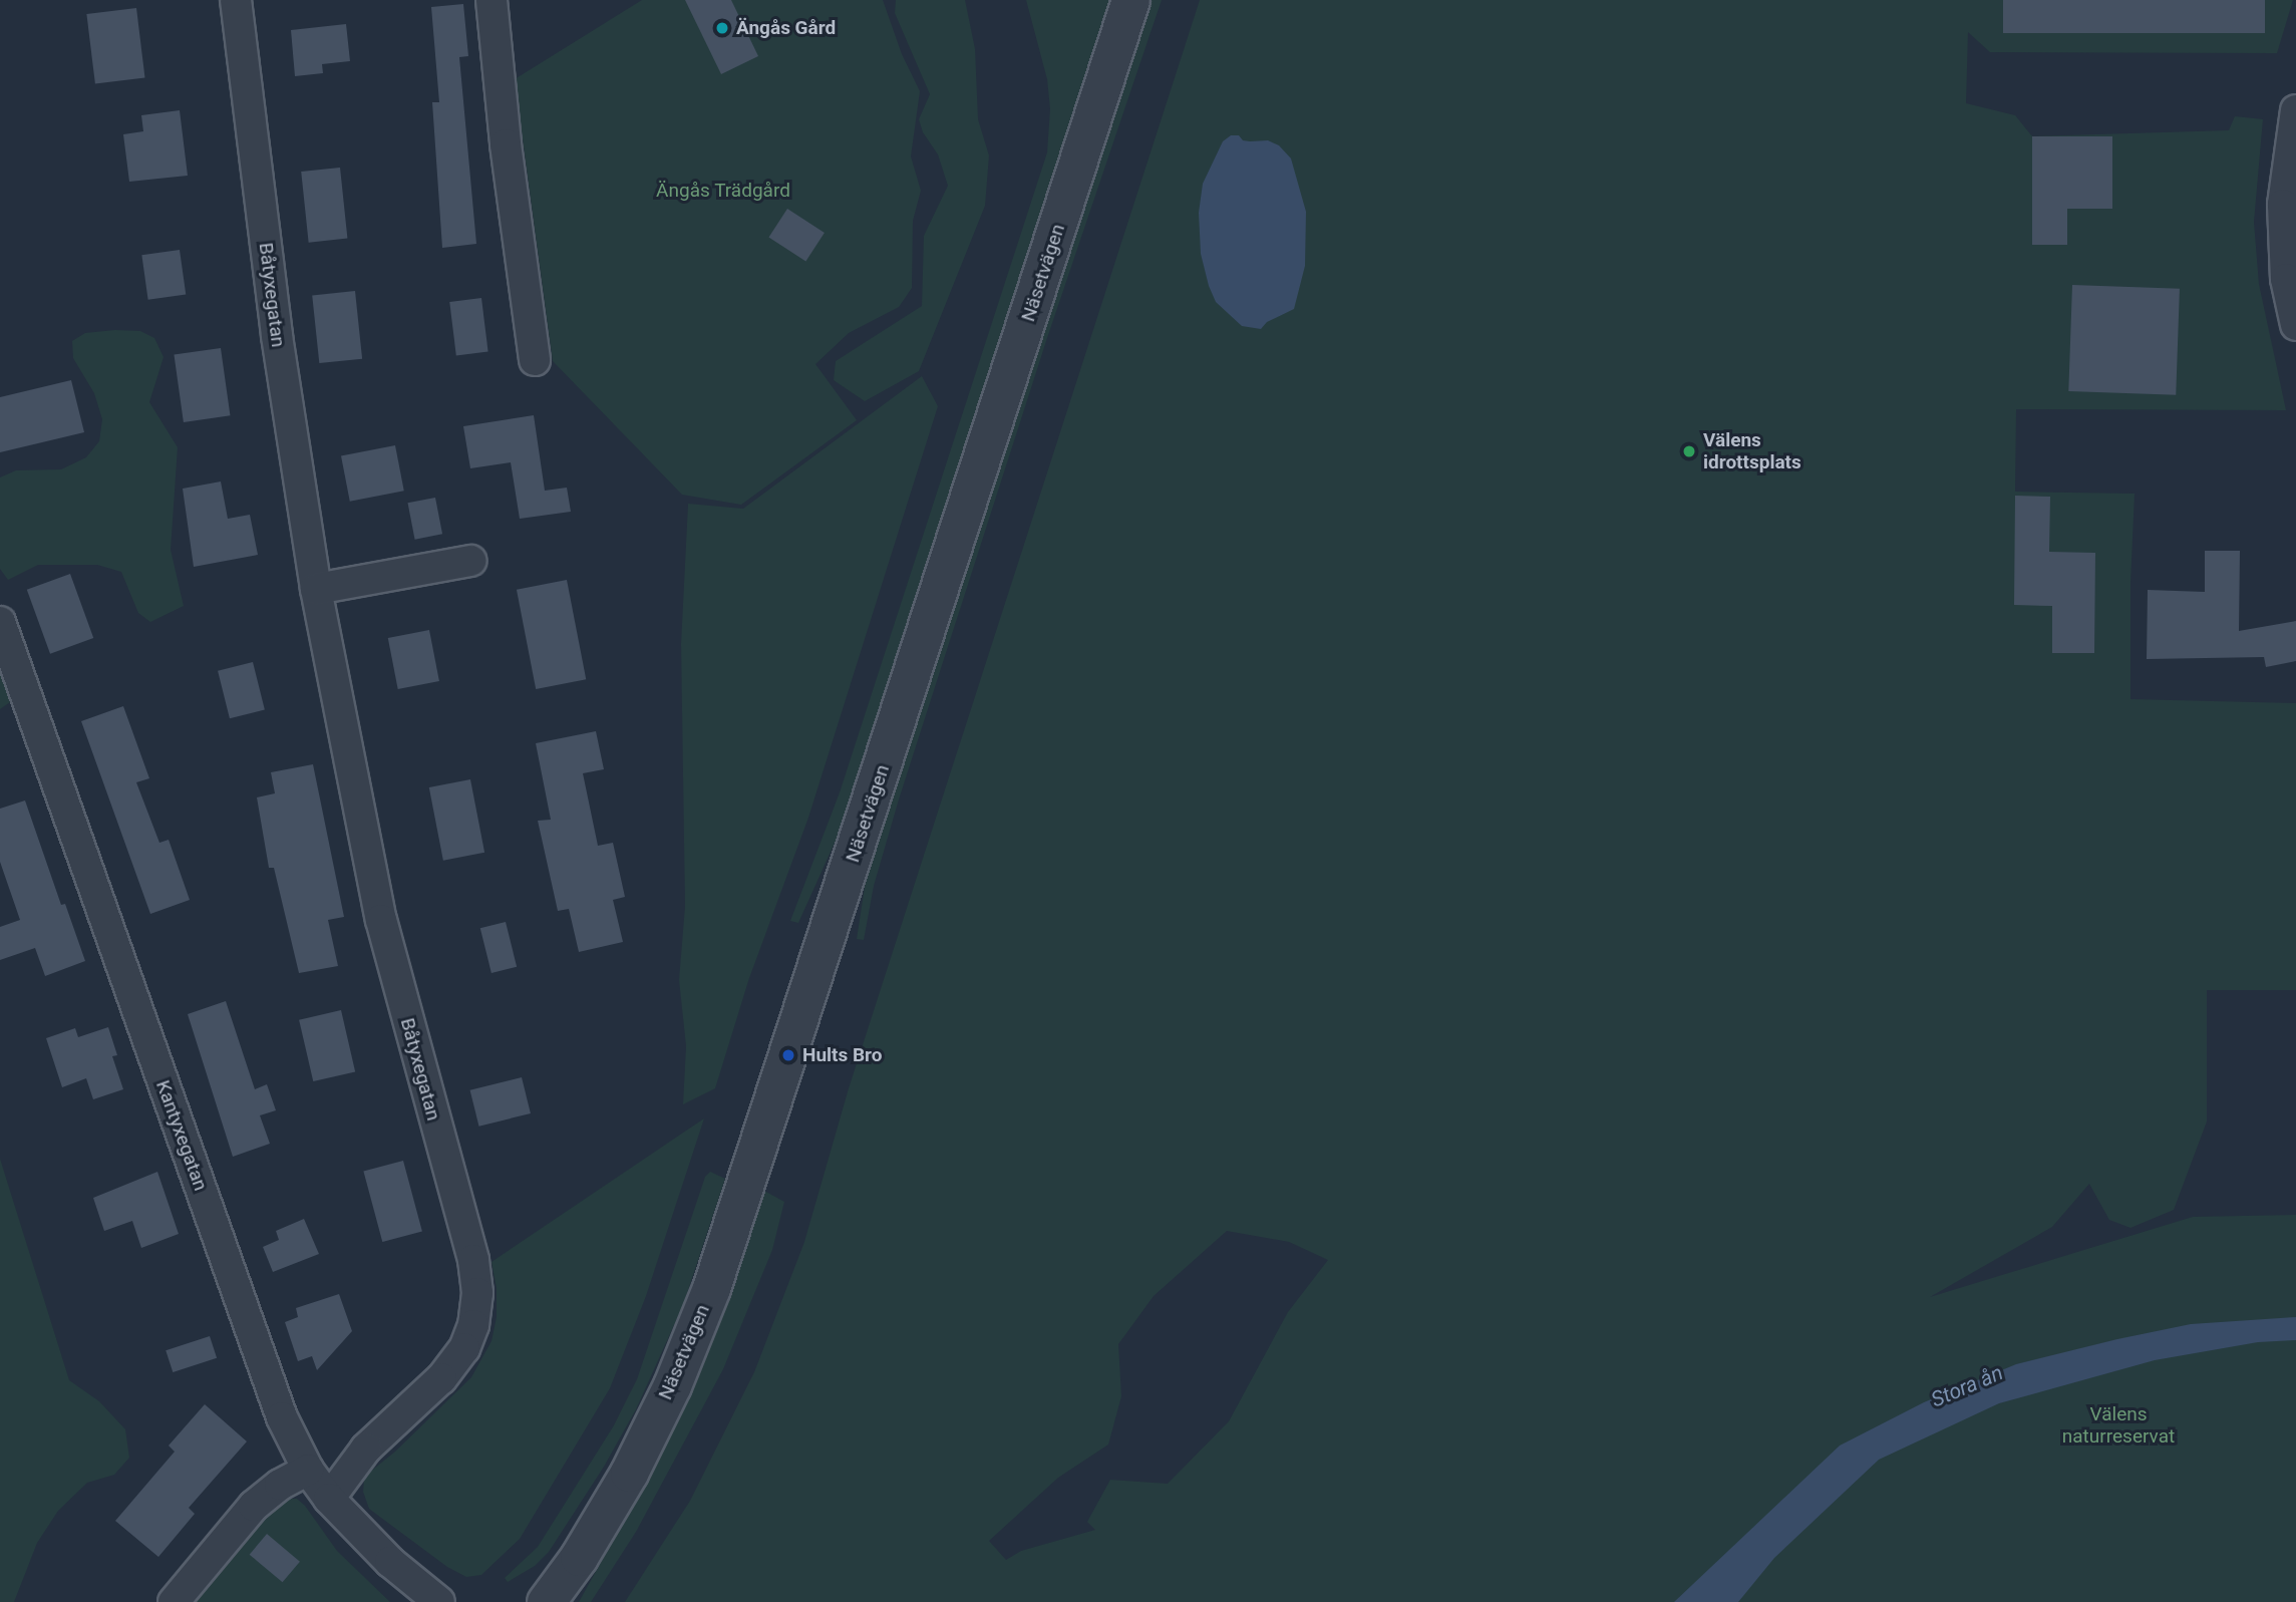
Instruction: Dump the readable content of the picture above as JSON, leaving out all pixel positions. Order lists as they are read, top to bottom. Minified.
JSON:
{"streets":{"street":["Näsetvägen","Båtyxegatan","Kantyxegatan"]},"crossings":[["Båtyxegatan","Kantyxegatan"]],"water":["Stora ån"],"parks":["Ängås Trädgård","Välens naturreservat"],"places":["Ängås Gård","Välens idrottsplats","Hults Bro"]}
